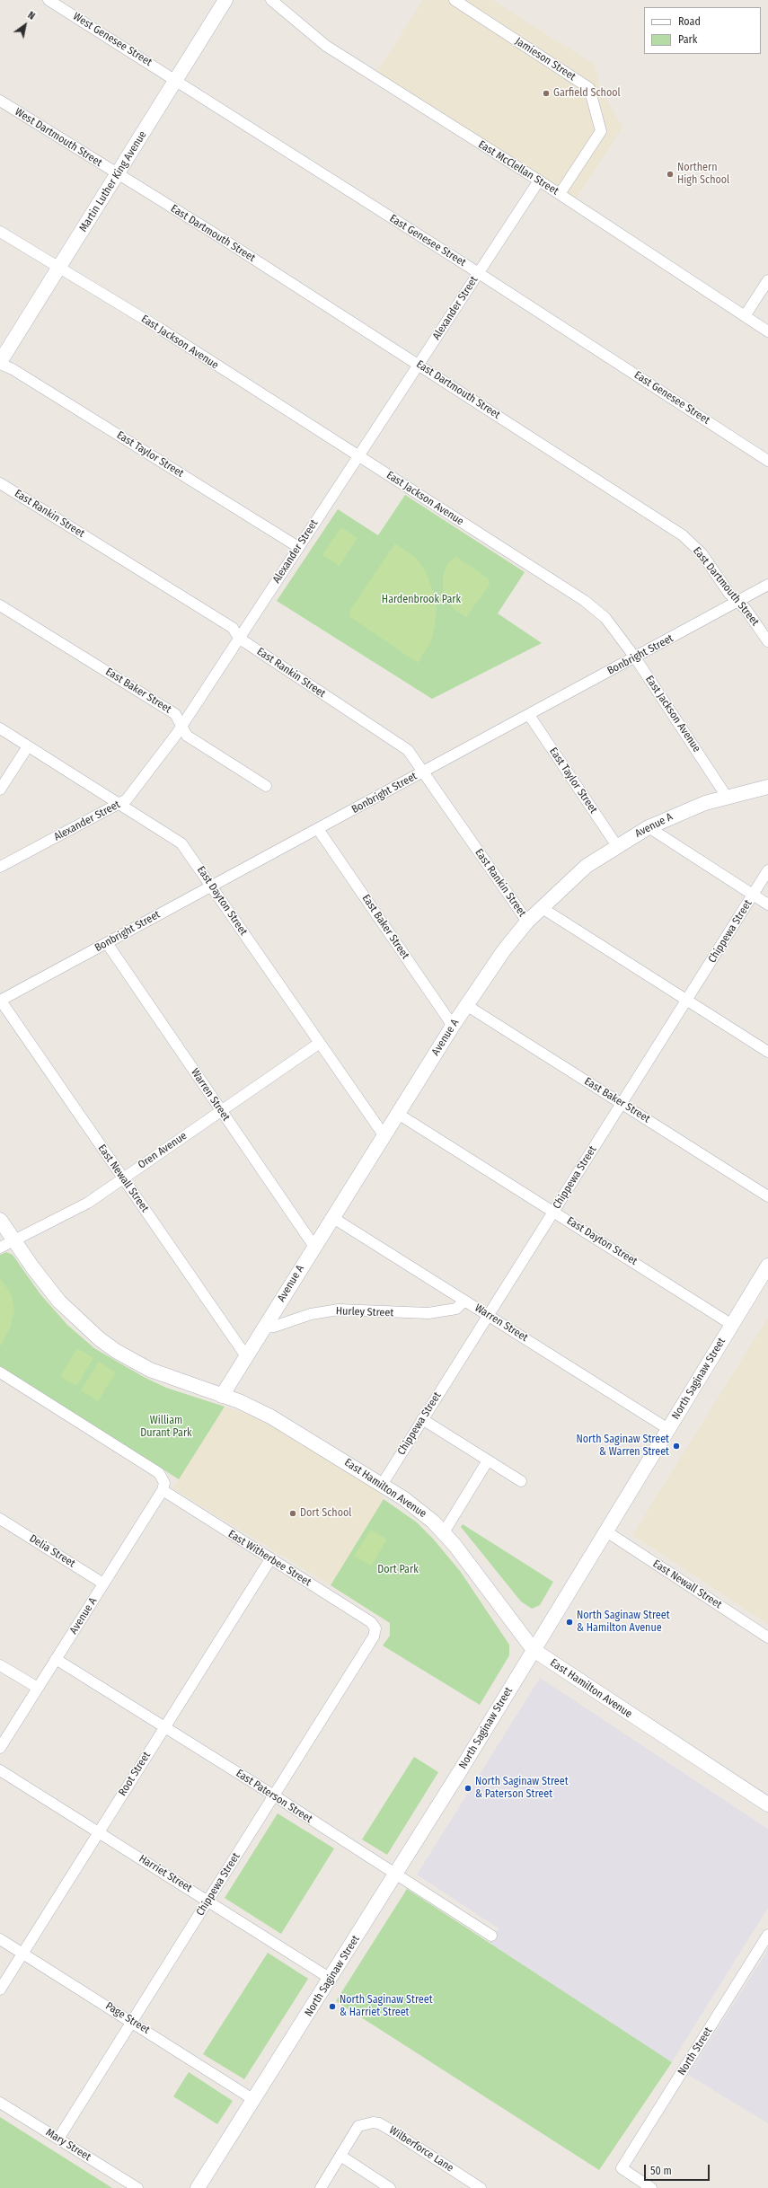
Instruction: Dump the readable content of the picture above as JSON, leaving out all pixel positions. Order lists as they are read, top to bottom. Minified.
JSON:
{"streets":{"street":["West Genesee Street","Jamieson Street","West Dartmouth Street","East McClellan Street","Martin Luther King Avenue","East Dartmouth Street","East Genesee Street","Alexander Street","East Jackson Avenue","East Taylor Street","East Rankin Street","Bonbright Street","East Baker Street","Avenue A","East Dayton Street","Chippewa Street","Warren Street","Oren Avenue","East Newall Street","Hurley Street","North Saginaw Street","East Hamilton Avenue","Delia Street","East Witherbee Street","Root Street","East Paterson Street","Harriet Street","Page Street","North Street","Mary Street","Wilberforce Lane"]},"crossings":[["West Genesee Street","Martin Luther King Avenue"],["West Genesee Street","East Genesee Street"],["Jamieson Street","East McClellan Street"],["West Dartmouth Street","Martin Luther King Avenue"],["West Dartmouth Street","East Dartmouth Street"],["East McClellan Street","Alexander Street"],["Martin Luther King Avenue","East Dartmouth Street"],["Martin Luther King Avenue","East Genesee Street"],["Martin Luther King Avenue","East Jackson Avenue"],["Martin Luther King Avenue","East Taylor Street"],["East Dartmouth Street","Alexander Street"],["East Dartmouth Street","Bonbright Street"],["East Genesee Street","Alexander Street"],["Alexander Street","East Jackson Avenue"],["Alexander Street","East Taylor Street"],["Alexander Street","East Rankin Street"],["Alexander Street","East Baker Street"],["Alexander Street","East Dayton Street"],["East Jackson Avenue","Bonbright Street"],["East Jackson Avenue","Avenue A"],["East Taylor Street","Bonbright Street"],["East Taylor Street","Avenue A"],["East Rankin Street","Bonbright Street"],["East Rankin Street","Avenue A"],["East Rankin Street","Chippewa Street"],["Bonbright Street","East Baker Street"],["Bonbright Street","East Dayton Street"],["Bonbright Street","Warren Street"],["Bonbright Street","East Newall Street"],["East Baker Street","Avenue A"],["East Baker Street","Chippewa Street"],["Avenue A","East Dayton Street"],["Avenue A","Warren Street"],["Avenue A","East Newall Street"],["Avenue A","Hurley Street"],["Avenue A","East Hamilton Avenue"],["Avenue A","Delia Street"],["Avenue A","East Witherbee Street"],["Avenue A","East Paterson Street"],["East Dayton Street","Chippewa Street"],["East Dayton Street","Oren Avenue"],["East Dayton Street","North Saginaw Street"],["Chippewa Street","Warren Street"],["Chippewa Street","East Hamilton Avenue"],["Chippewa Street","East Witherbee Street"],["Chippewa Street","East Paterson Street"],["Chippewa Street","Harriet Street"],["Chippewa Street","Page Street"],["Chippewa Street","Mary Street"],["Warren Street","Oren Avenue"],["Warren Street","Hurley Street"],["Warren Street","North Saginaw Street"],["Oren Avenue","East Newall Street"],["Oren Avenue","East Hamilton Avenue"],["East Newall Street","North Saginaw Street"],["North Saginaw Street","East Hamilton Avenue"],["North Saginaw Street","East Paterson Street"],["North Saginaw Street","Harriet Street"],["North Saginaw Street","Page Street"],["East Witherbee Street","Root Street"],["Root Street","East Paterson Street"],["Root Street","Harriet Street"],["Root Street","Page Street"]],"parks":["Hardenbrook Park","William Durant Park","Dort Park"],"places":["Garfield School","Northern High School","North Saginaw Street & Warren Street","Dort School","North Saginaw Street & Hamilton Avenue","North Saginaw Street & Paterson Street","North Saginaw Street & Harriet Street"],"legend":["Road","Park"],"scale_bar":"50 m","north":"top right"}
